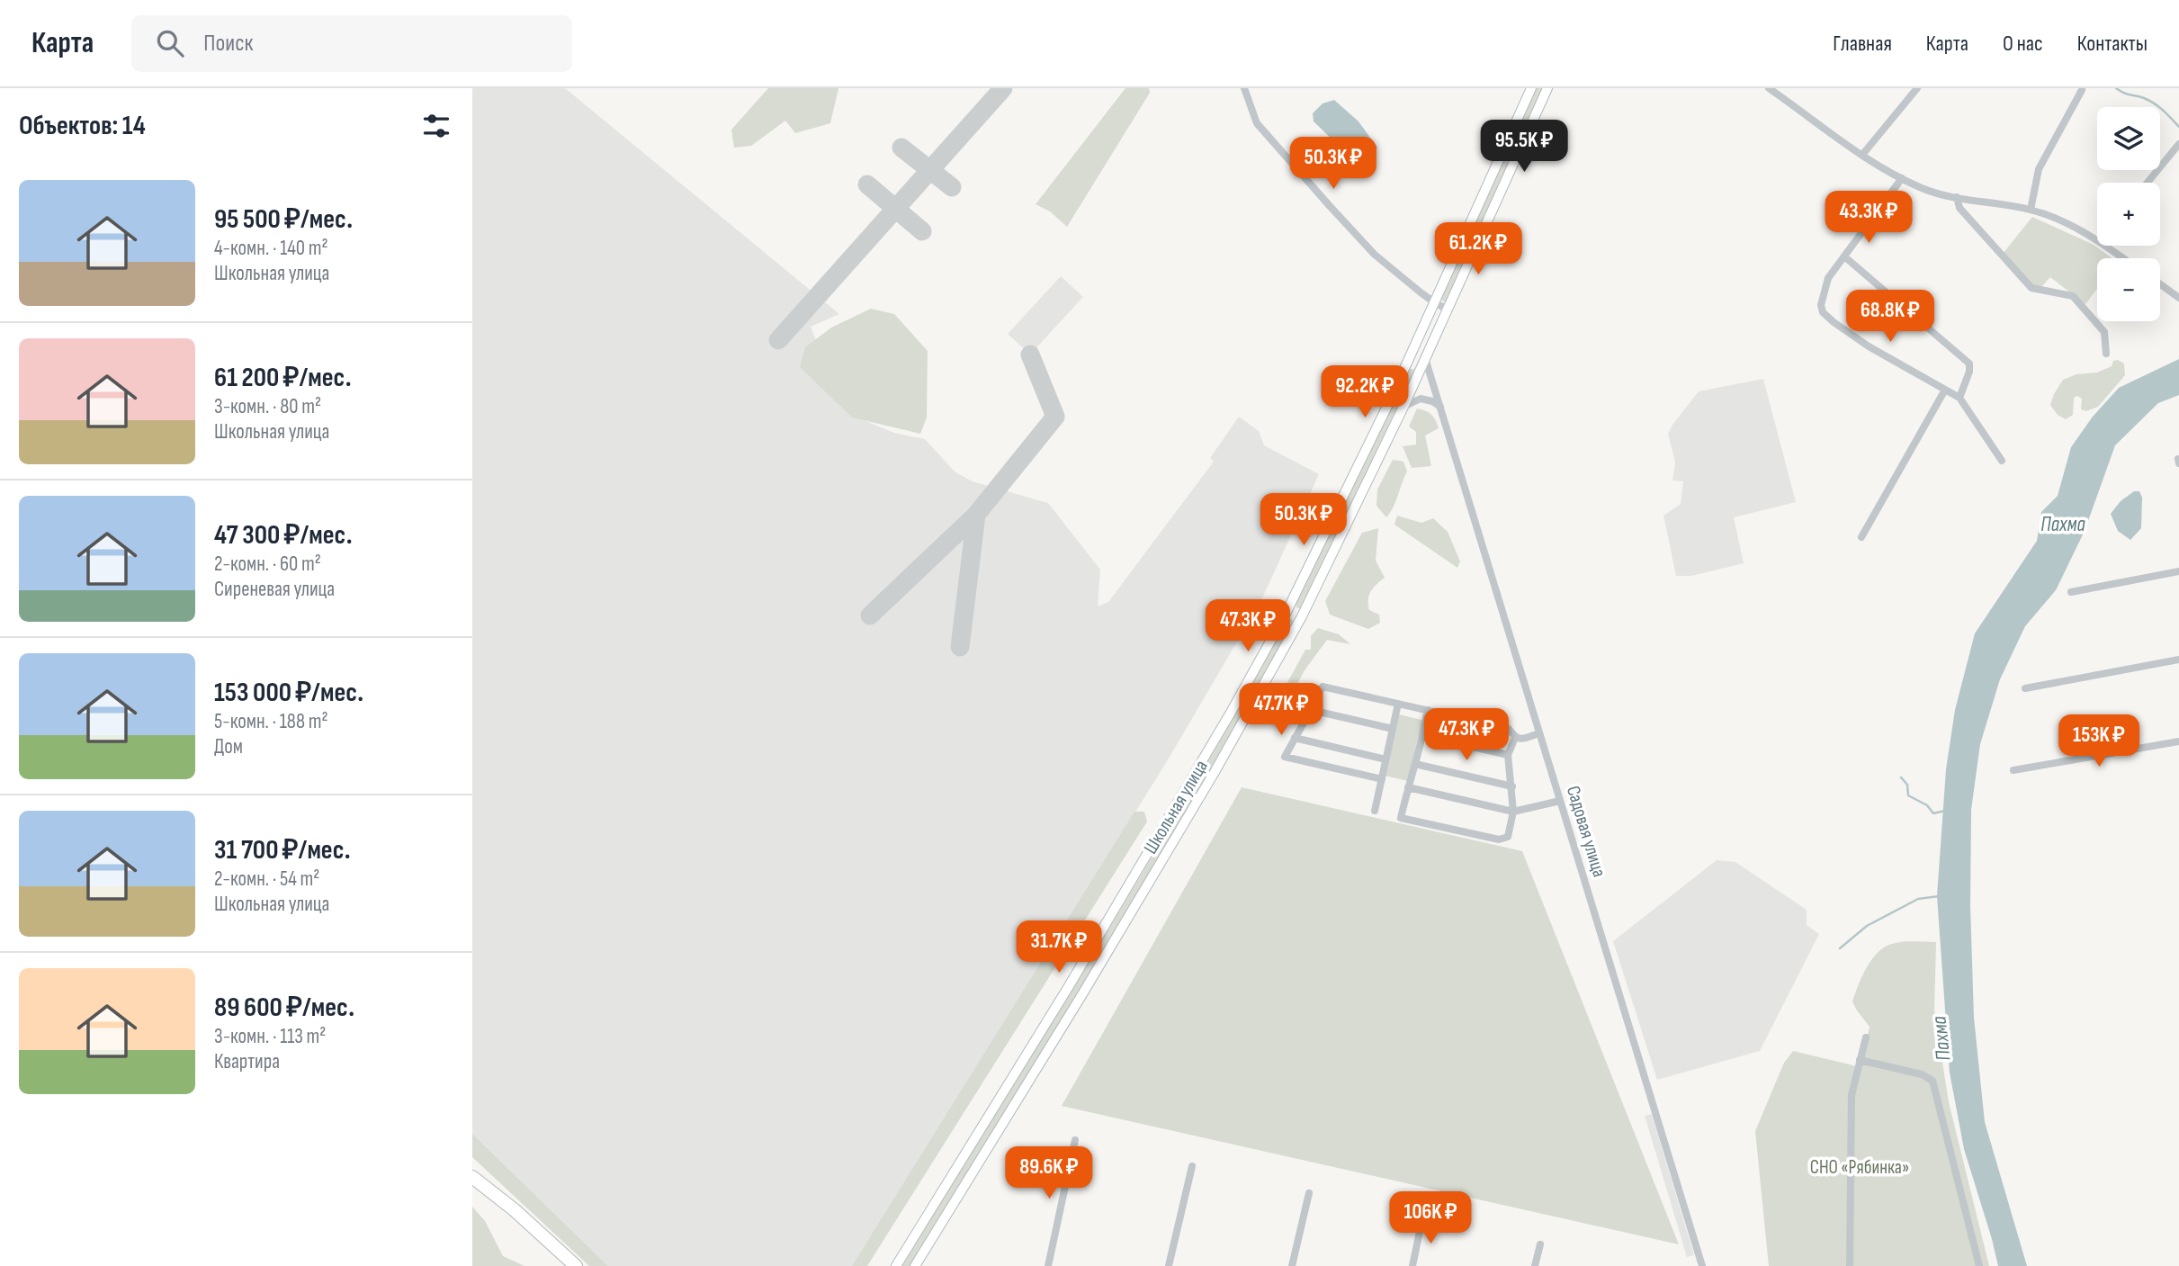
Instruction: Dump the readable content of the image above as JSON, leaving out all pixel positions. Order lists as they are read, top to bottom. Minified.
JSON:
{"streets":{"main road":["Школьная улица"],"street":["Садовая улица"]},"crossings":[["Школьная улица","Садовая улица"]],"water":["Пахма"],"parks":["СНО «Рябинка»"],"page":{"header":"Карта","search":"Поиск","nav":["Главная","Карта","О нас","Контакты"],"heading":"Объектов: 14","map_buttons":["+","−"],"price":["95.5K ₽","50.3K ₽","43.3K ₽","61.2K ₽","68.8K ₽","92.2K ₽","50.3K ₽","47.3K ₽","47.7K ₽","47.3K ₽","153K ₽","31.7K ₽","89.6K ₽","106K ₽"],"list":[{"name":"95 500 ₽/мес.","note":"4-комн. · 140 m² · Школьная улица"},{"name":"61 200 ₽/мес.","note":"3-комн. · 80 m² · Школьная улица"},{"name":"47 300 ₽/мес.","note":"2-комн. · 60 m² · Сиреневая улица"},{"name":"153 000 ₽/мес.","note":"5-комн. · 188 m² · Дом"},{"name":"31 700 ₽/мес.","note":"2-комн. · 54 m² · Школьная улица"},{"name":"89 600 ₽/мес.","note":"3-комн. · 113 m² · Квартира"}]}}
